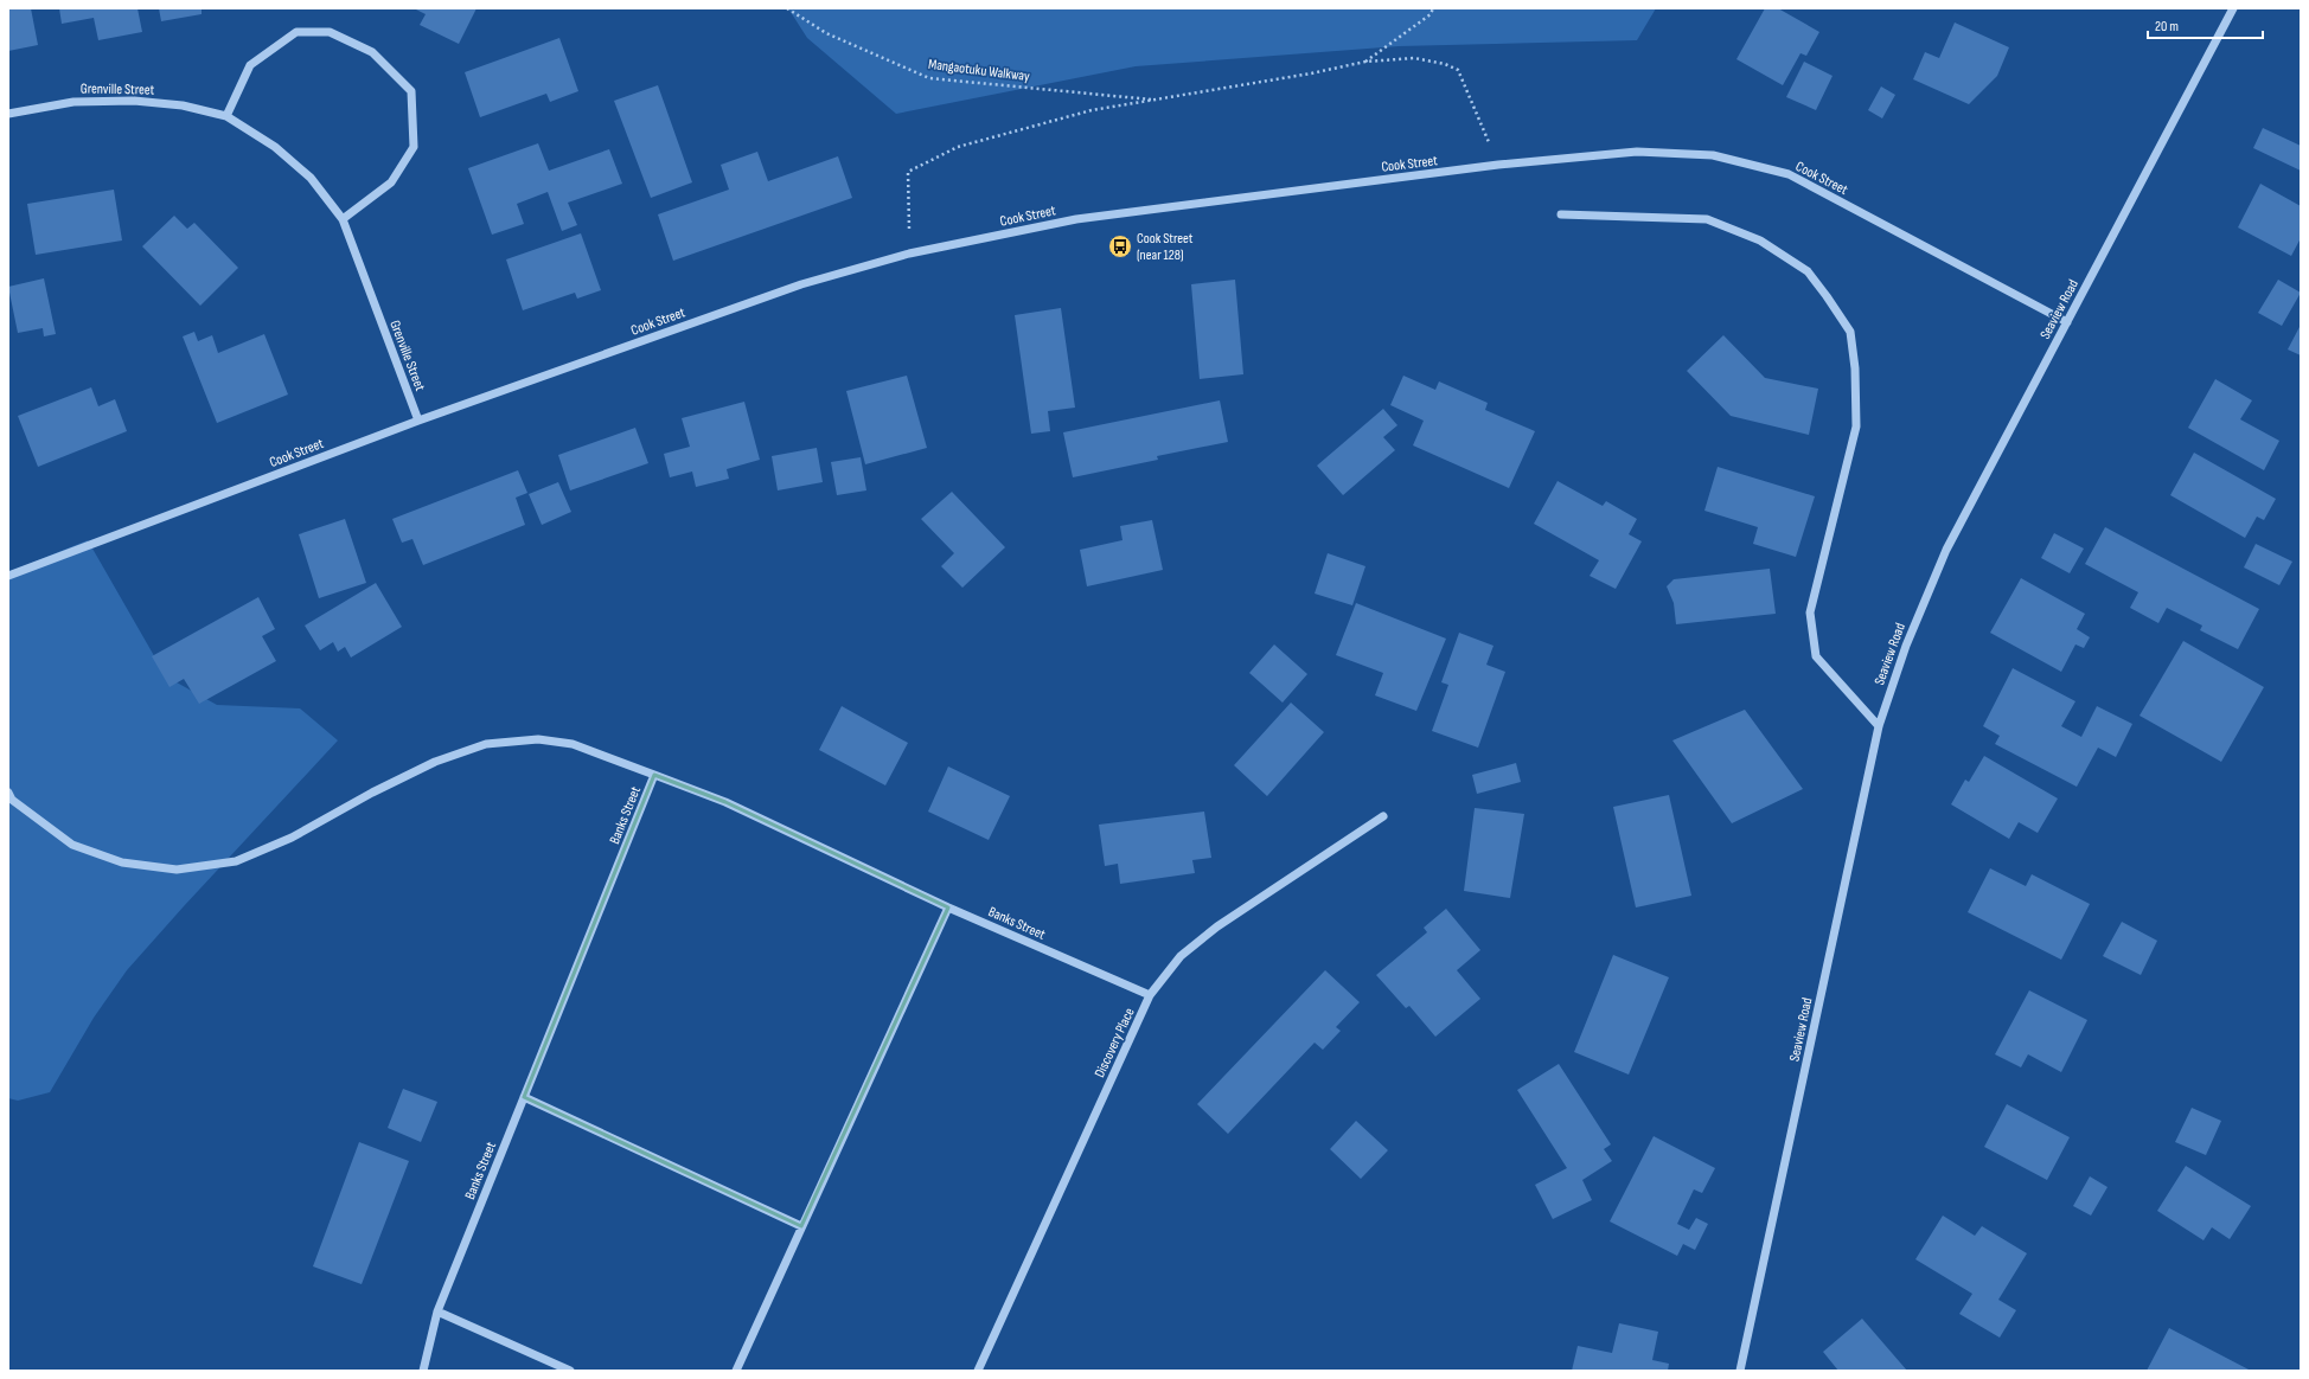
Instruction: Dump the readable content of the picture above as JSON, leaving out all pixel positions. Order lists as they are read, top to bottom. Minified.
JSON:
{"streets":{"street":["Grenville Street","Cook Street","Seaview Road","Banks Street","Discovery Place"],"path":["Mangaotuku Walkway"]},"crossings":[["Mangaotuku Walkway","Cook Street"],["Grenville Street","Cook Street"],["Cook Street","Seaview Road"],["Banks Street","Discovery Place"]],"places":{"bus stop":["Cook Street (near 128)"]},"scale_bar":"20 m"}
